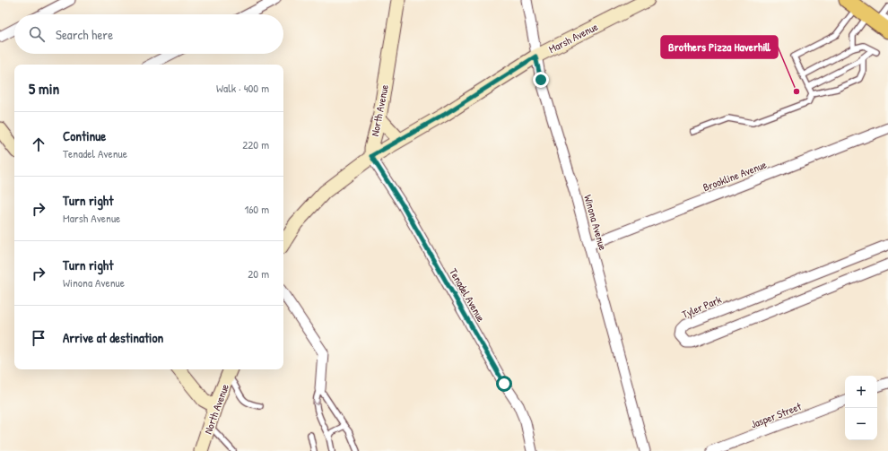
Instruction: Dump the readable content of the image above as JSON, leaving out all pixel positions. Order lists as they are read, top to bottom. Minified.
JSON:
{"streets":{"main road":["Marsh Avenue","North Avenue"],"street":["Brookline Avenue","Winona Avenue","Tenadel Avenue","Tyler Park","Jasper Street"]},"crossings":[["Marsh Avenue","North Avenue"],["Marsh Avenue","Winona Avenue"],["Marsh Avenue","Tenadel Avenue"],["North Avenue","Tenadel Avenue"],["Brookline Avenue","Winona Avenue"]],"places":["Brothers Pizza Haverhill"],"page":{"search":"Search here","heading":["5 min","Walk · 400 m"],"list":[["Continue","Tenadel Avenue","220 m"],["Turn right","Marsh Avenue","160 m"],["Turn right","Winona Avenue","20 m"],"Arrive at destination"],"map_buttons":["+","−"]}}
